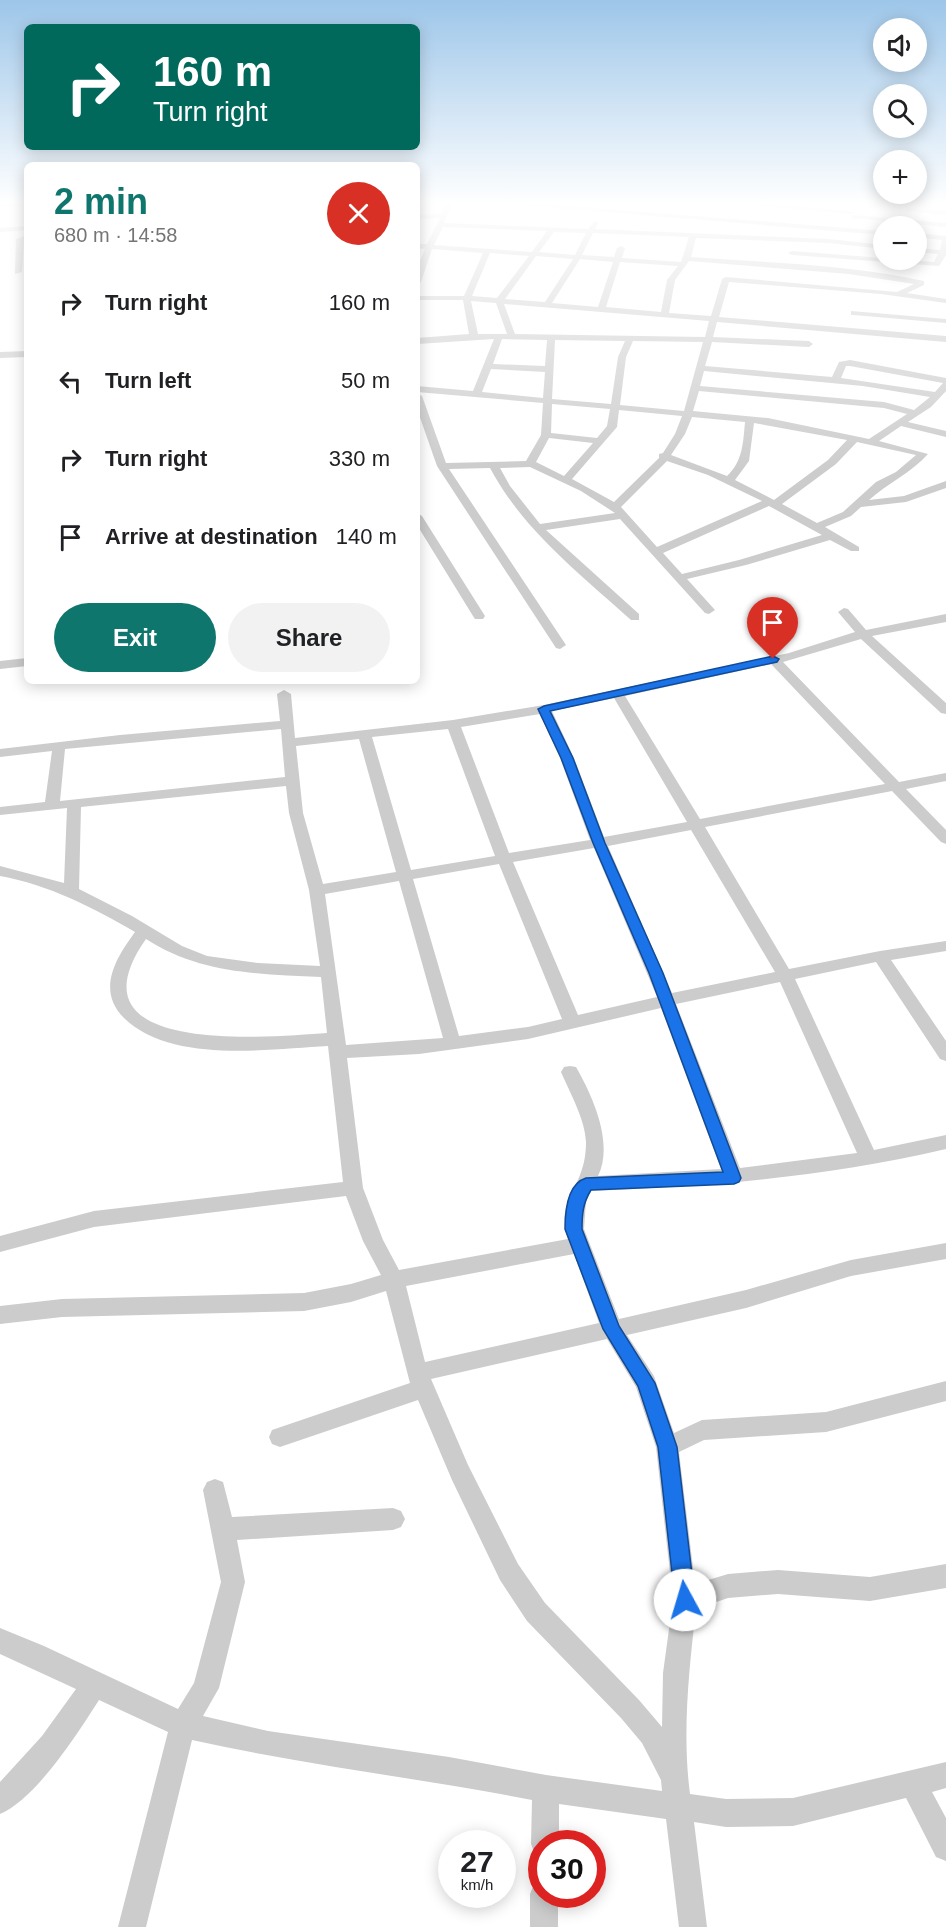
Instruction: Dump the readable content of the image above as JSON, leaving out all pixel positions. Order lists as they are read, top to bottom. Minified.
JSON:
{"page":{"map_buttons":["+","−"],"turn":["160 m","Turn right"],"heading":["2 min","680 m · 14:58"],"list":[{"name":"Turn right","value":"160 m"},{"name":"Turn left","value":"50 m"},{"name":"Turn right","value":"330 m"},{"name":"Arrive at destination","value":"140 m"}],"buttons":["Exit","Share"],"speed":"27 km/h","limit":"30"}}
